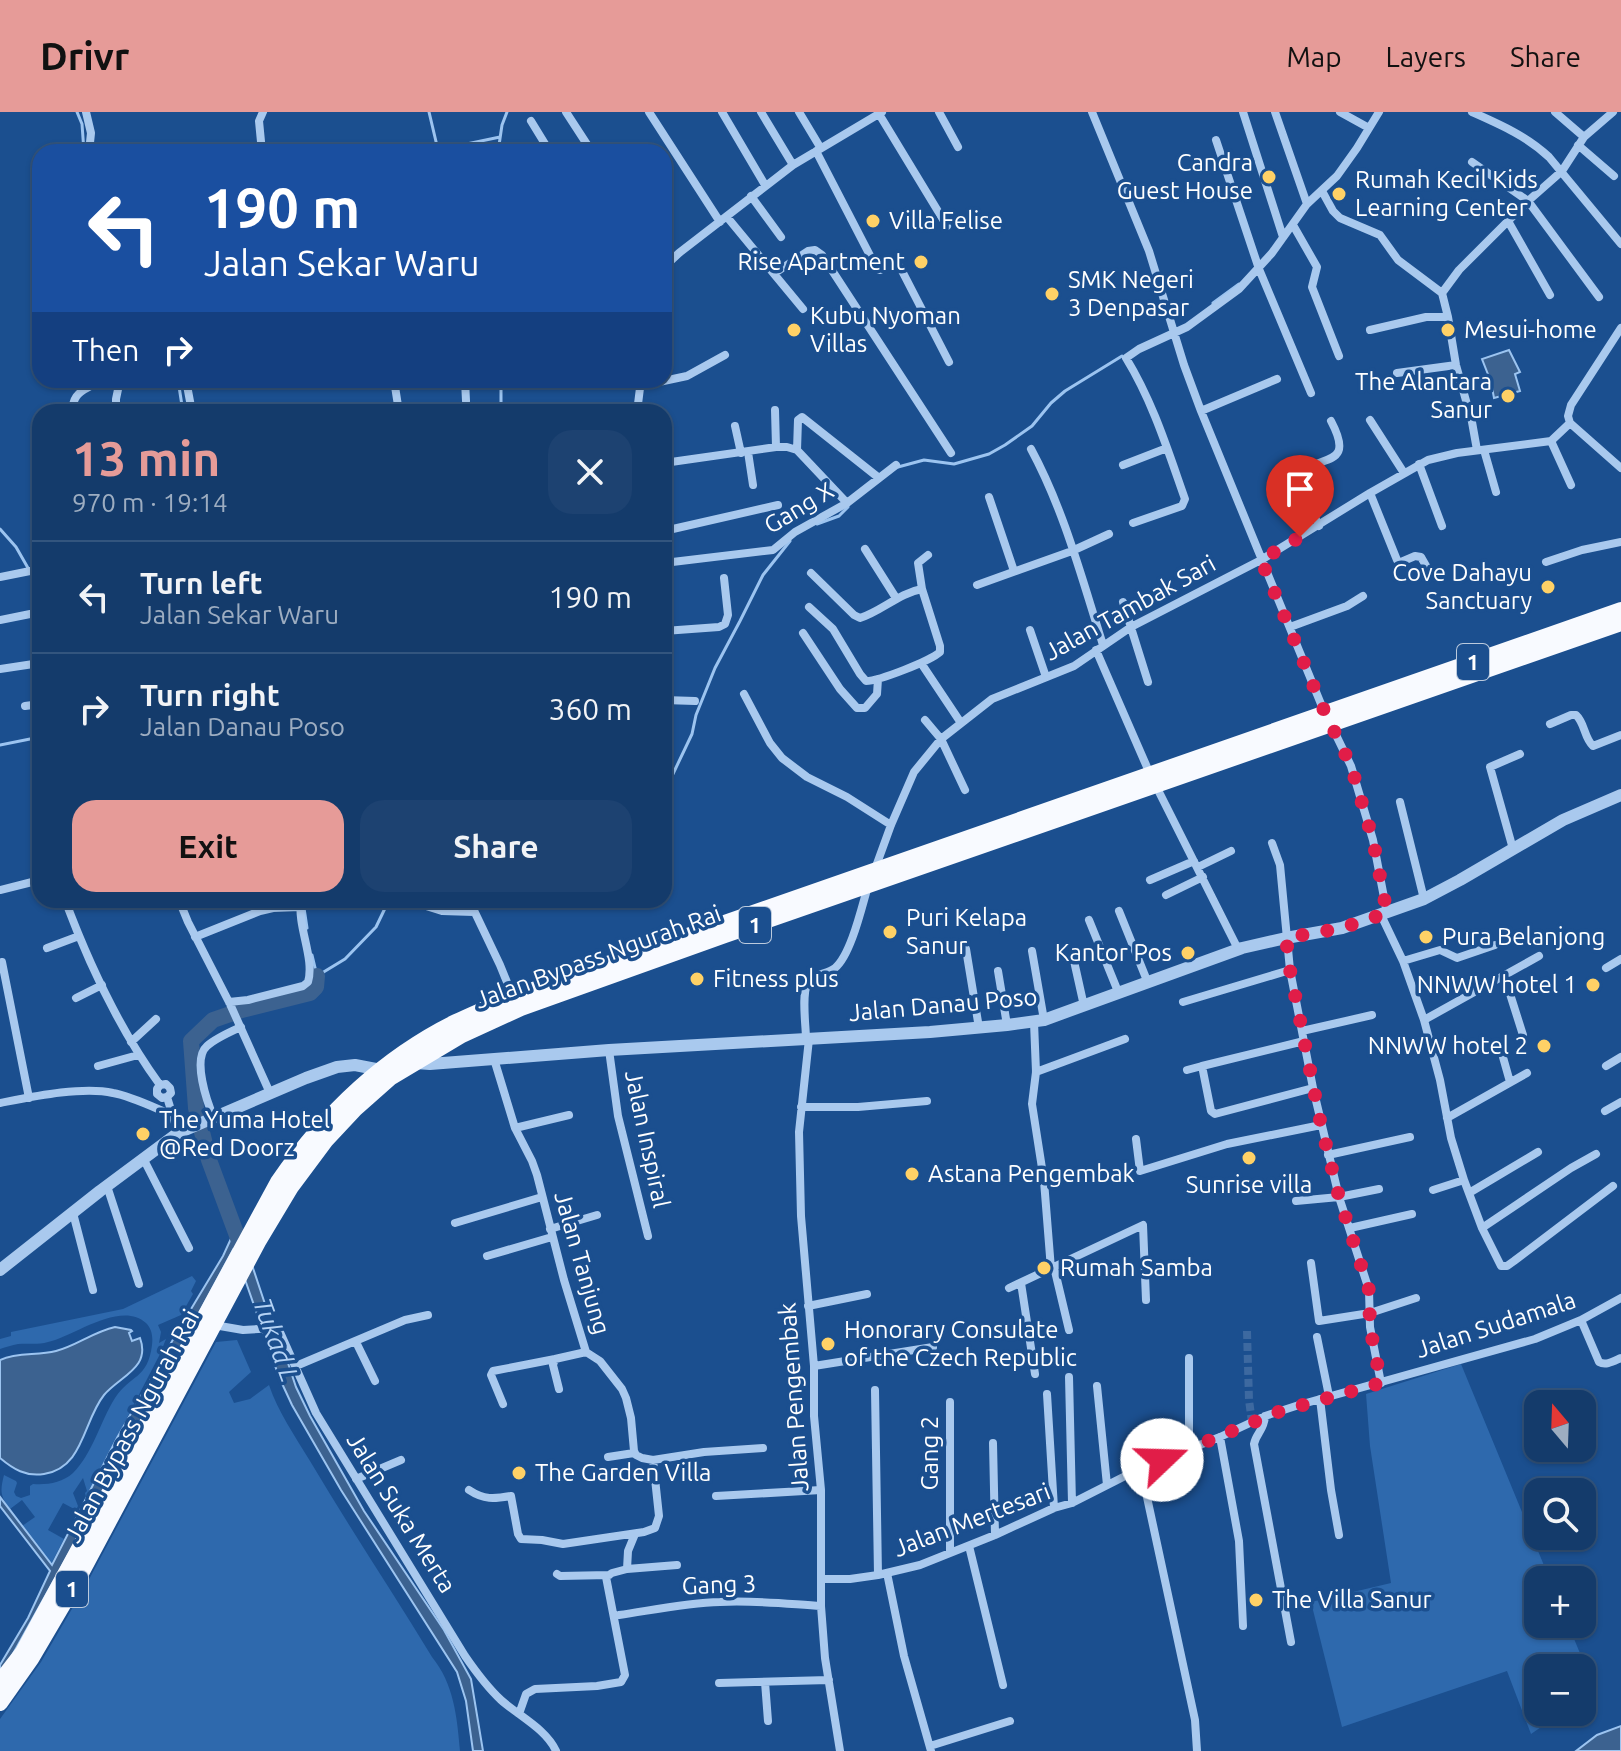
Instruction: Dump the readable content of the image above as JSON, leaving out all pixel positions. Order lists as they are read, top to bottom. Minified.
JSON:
{"streets":{"highway":["1","Jalan Bypass Ngurah Rai"],"street":["Gang X","Jalan Tambak Sari","Jalan Danau Poso","Jalan Inspiral","Jalan Tanjung","Jalan Sudamala","Jalan Pengembak","Gang 2","Jalan Suka Merta","Jalan Mertesari","Gang 3"]},"crossings":[["Jalan Tambak Sari","Jalan Bypass Ngurah Rai"],["Jalan Tambak Sari","Jalan Pengembak"],["Jalan Bypass Ngurah Rai","Jalan Danau Poso"],["Jalan Bypass Ngurah Rai","Jalan Pengembak"],["Jalan Bypass Ngurah Rai","Jalan Suka Merta"],["Jalan Danau Poso","Jalan Inspiral"],["Jalan Danau Poso","Jalan Tanjung"],["Jalan Danau Poso","Jalan Pengembak"],["Jalan Sudamala","Jalan Mertesari"],["Jalan Pengembak","Jalan Mertesari"],["Jalan Pengembak","Gang 3"],["Gang 2","Jalan Mertesari"]],"water":["Tukad L"],"places":["Candra Guest House","Rumah Kecil Kids Learning Center","Villa Felise","Rise Apartment","SMK Negeri 3 Denpasar","Kubu Nyoman Villas","Mesui-home","The Alantara Sanur","Cove Dahayu Sanctuary","Puri Kelapa Sanur","Pura Belanjong","Kantor Pos","Fitness plus","NNWW hotel 1","NNWW hotel 2","The Yuma Hotel @Red Doorz","Sunrise villa","Astana Pengembak","Rumah Samba","Honorary Consulate of the Czech Republic","The Garden Villa","The Villa Sanur"],"north":"top","page":{"header":"Drivr","nav":["Map","Layers","Share"],"turn":["190 m","Jalan Sekar Waru"],"then":"Then","heading":["13 min","970 m · 19:14"],"list":[{"name":"Turn left","note":"Jalan Sekar Waru","value":"190 m"},{"name":"Turn right","note":"Jalan Danau Poso","value":"360 m"}],"buttons":["Exit","Share"],"map_buttons":["+","−"]}}
